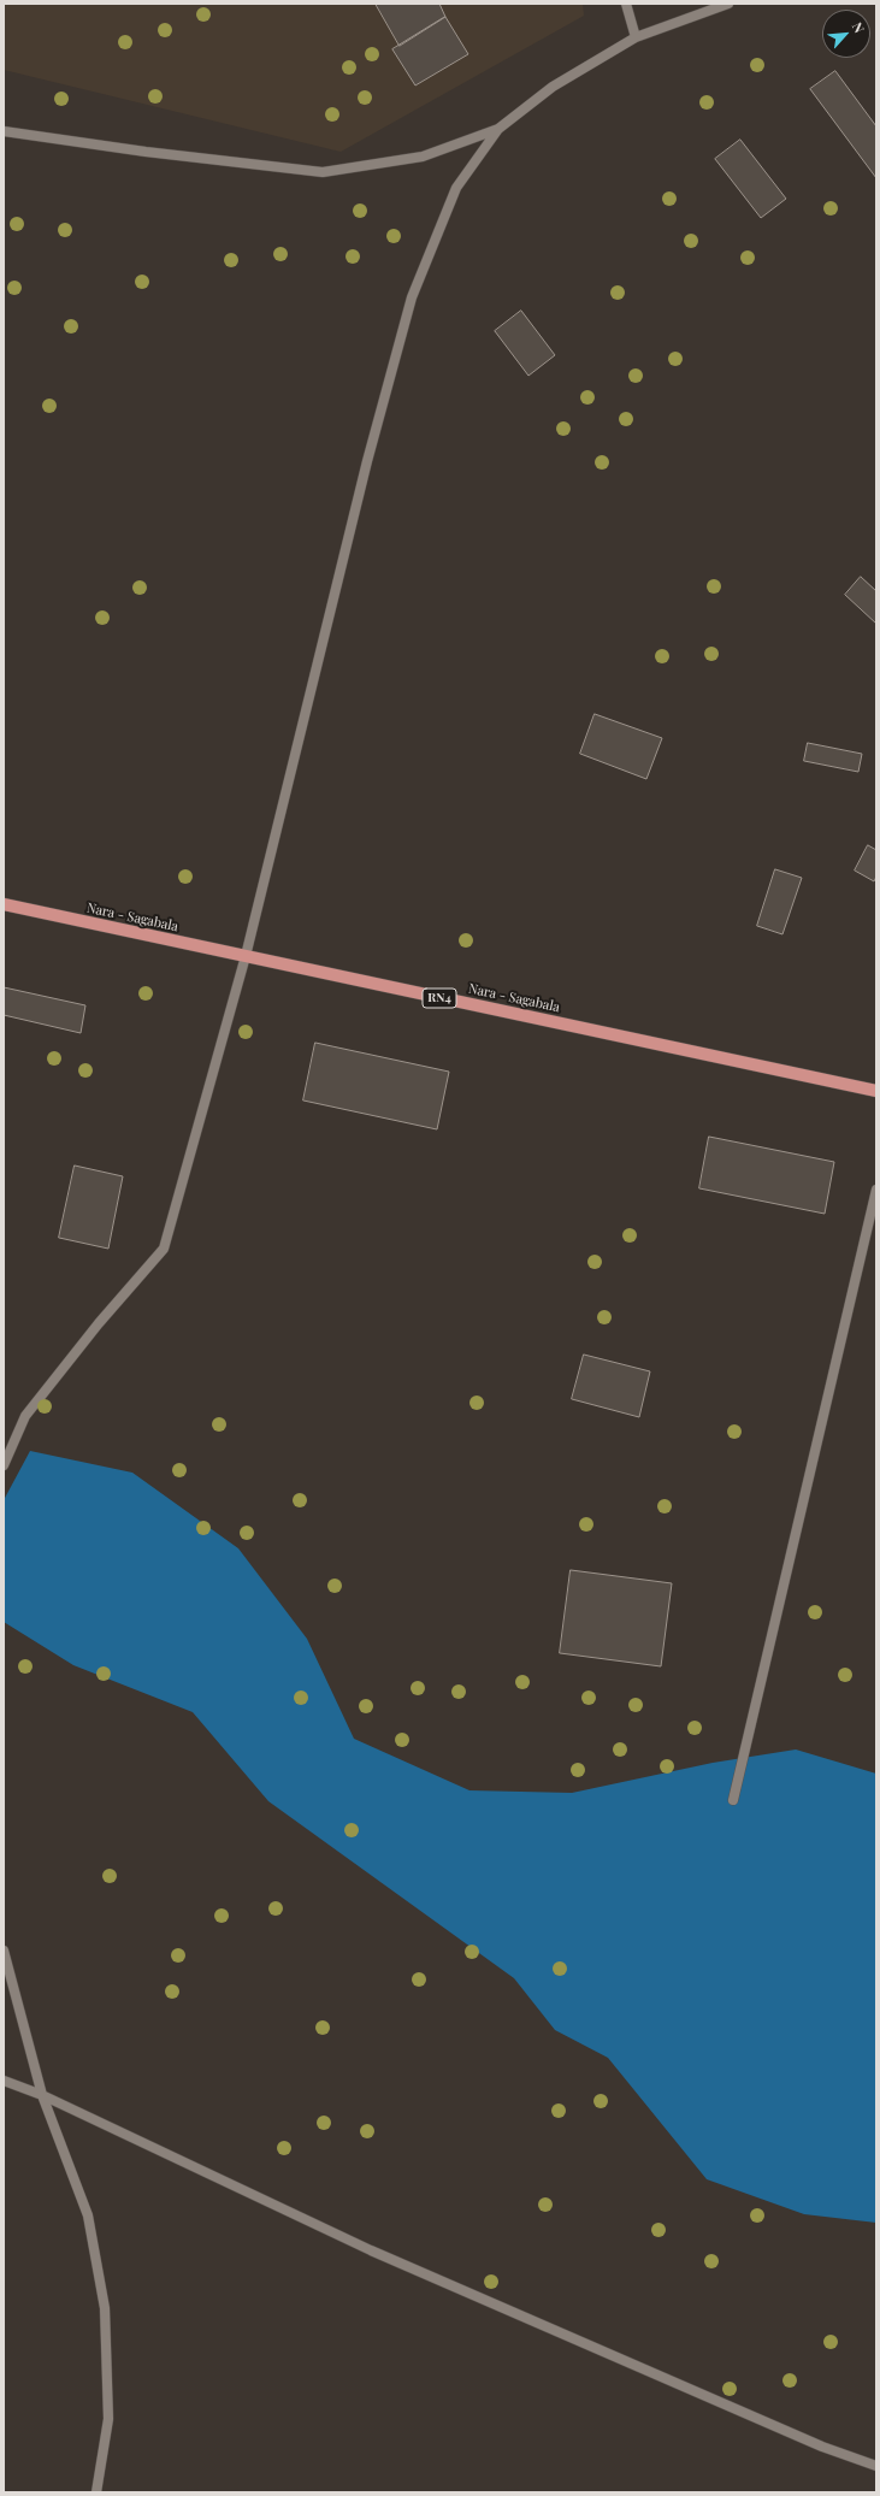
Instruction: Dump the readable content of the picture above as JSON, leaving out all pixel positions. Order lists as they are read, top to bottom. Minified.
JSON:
{"streets":{"main road":["Nara - Sagabala","RN4"]},"north":"top right"}
